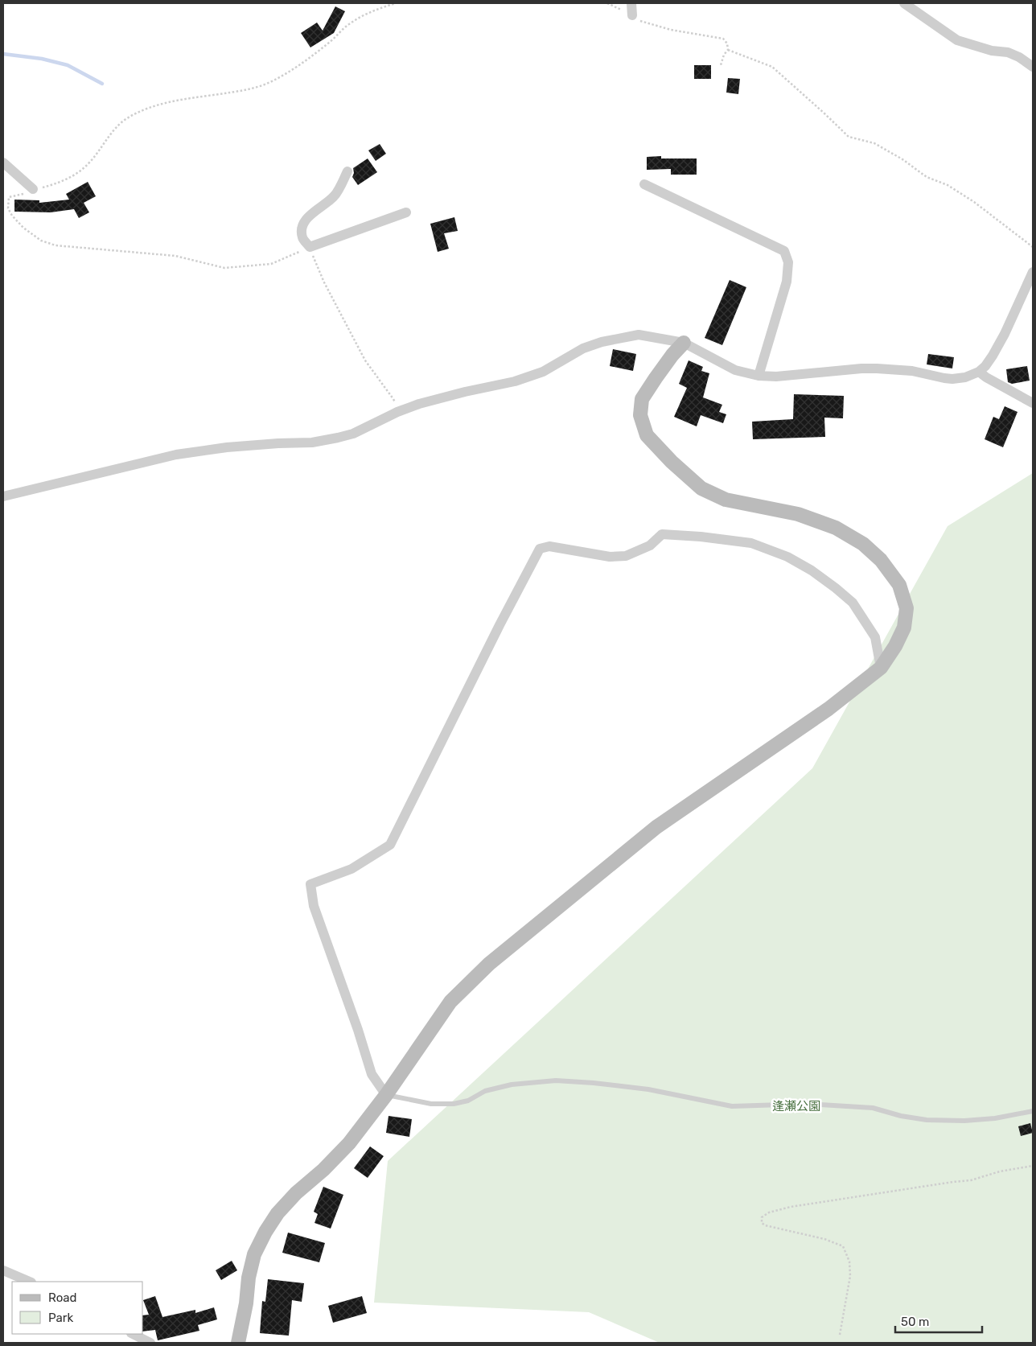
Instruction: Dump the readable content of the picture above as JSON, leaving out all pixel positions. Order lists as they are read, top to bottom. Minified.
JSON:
{"parks":["逢瀬公園"],"legend":["Road","Park"],"scale_bar":"50 m"}
